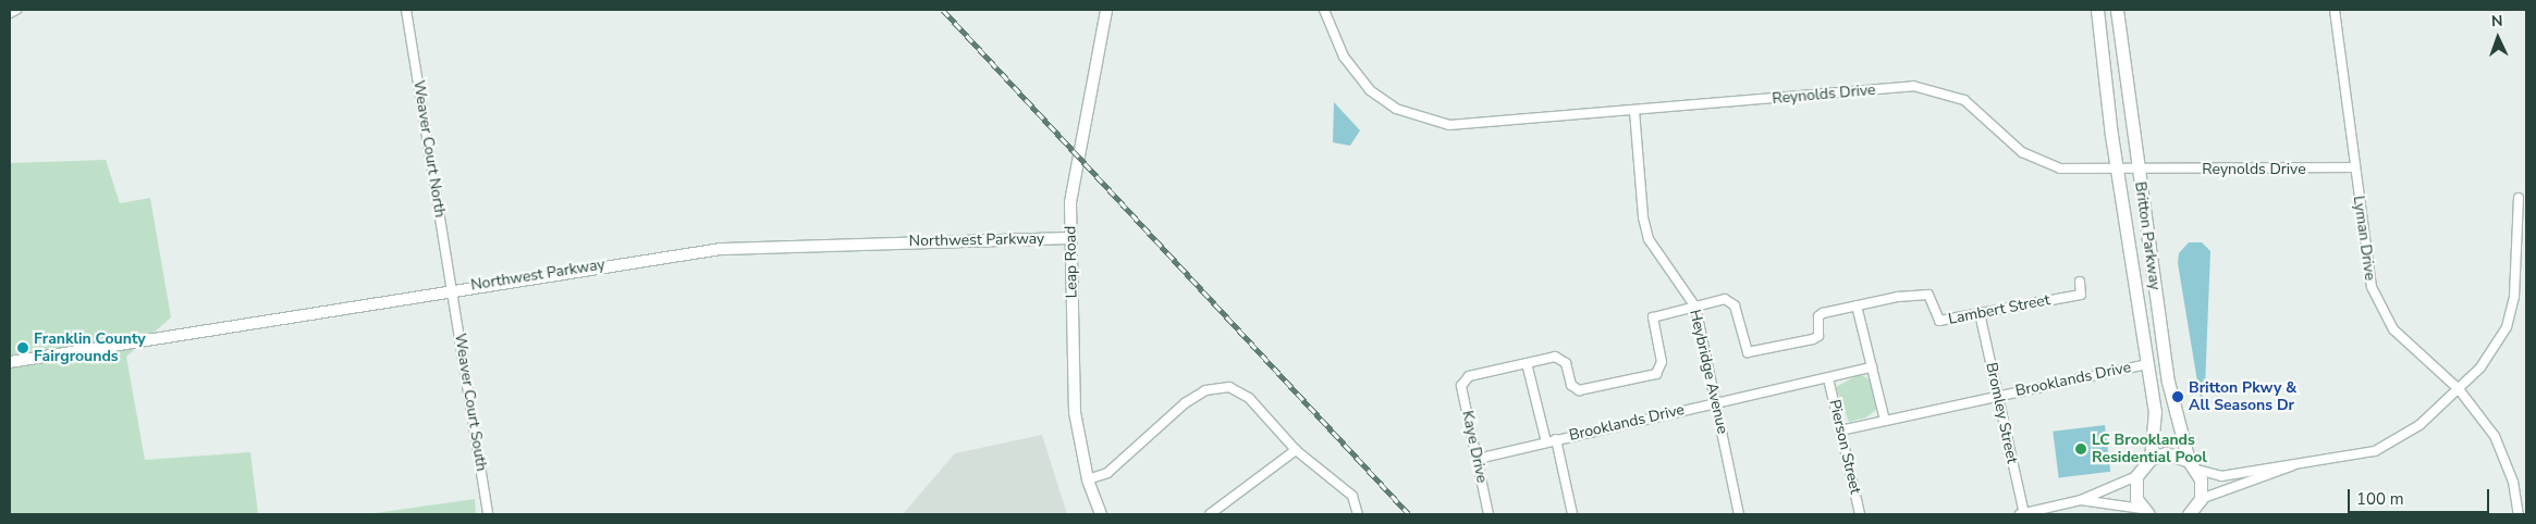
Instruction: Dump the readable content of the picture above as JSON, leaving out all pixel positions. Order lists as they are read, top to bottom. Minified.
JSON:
{"streets":{"main road":["Britton Parkway"],"street":["Reynolds Drive","Weaver Court North","Lyman Drive","Northwest Parkway","Leap Road","Lambert Street","Heybridge Avenue","Brooklands Drive","Weaver Court South","Bromley Street","Kaye Drive","Pierson Street"]},"crossings":[["Reynolds Drive","Britton Parkway"],["Reynolds Drive","Lyman Drive"],["Reynolds Drive","Heybridge Avenue"],["Weaver Court North","Northwest Parkway"],["Weaver Court North","Weaver Court South"],["Britton Parkway","Brooklands Drive"],["Northwest Parkway","Leap Road"],["Northwest Parkway","Weaver Court South"],["Lambert Street","Heybridge Avenue"],["Lambert Street","Bromley Street"],["Lambert Street","Kaye Drive"],["Heybridge Avenue","Brooklands Drive"],["Brooklands Drive","Bromley Street"],["Brooklands Drive","Kaye Drive"],["Brooklands Drive","Pierson Street"]],"places":["Franklin County Fairgrounds","Britton Pkwy & All Seasons Dr","LC Brooklands Residential Pool"],"scale_bar":"100 m","north":"top"}
